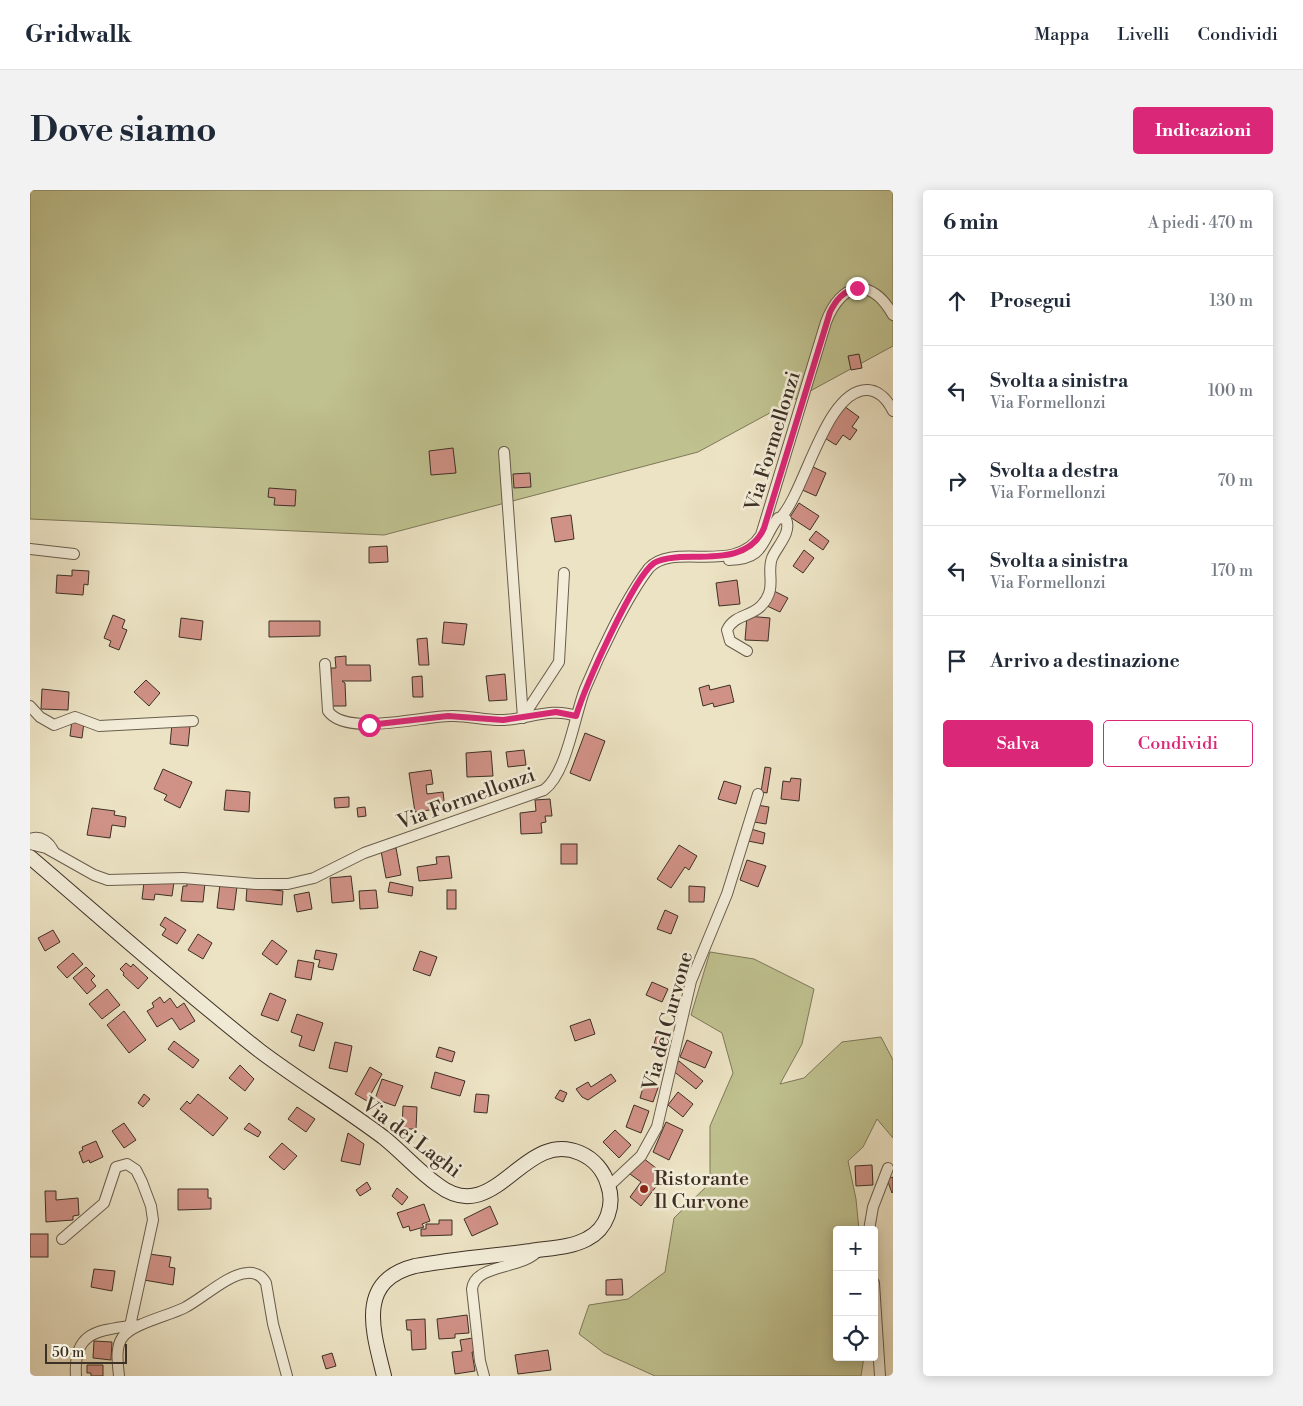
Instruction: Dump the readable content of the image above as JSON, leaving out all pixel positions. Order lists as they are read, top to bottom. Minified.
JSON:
{"streets":{"main road":["Via dei Laghi"],"street":["Via Formellonzi","Via del Curvone"]},"crossings":[["Via del Curvone","Via dei Laghi"]],"places":["Ristorante Il Curvone"],"scale_bar":"50 m","page":{"header":"Gridwalk","nav":["Mappa","Livelli","Condividi"],"buttons":["Indicazioni",["Salva","Condividi"]],"title":"Dove siamo","heading":["6 min","A piedi · 470 m"],"list":[["Prosegui","130 m"],["Svolta a sinistra","Via Formellonzi","100 m"],["Svolta a destra","Via Formellonzi","70 m"],["Svolta a sinistra","Via Formellonzi","170 m"],"Arrivo a destinazione"],"map_buttons":["+","−"],"scale":"50 m"}}
